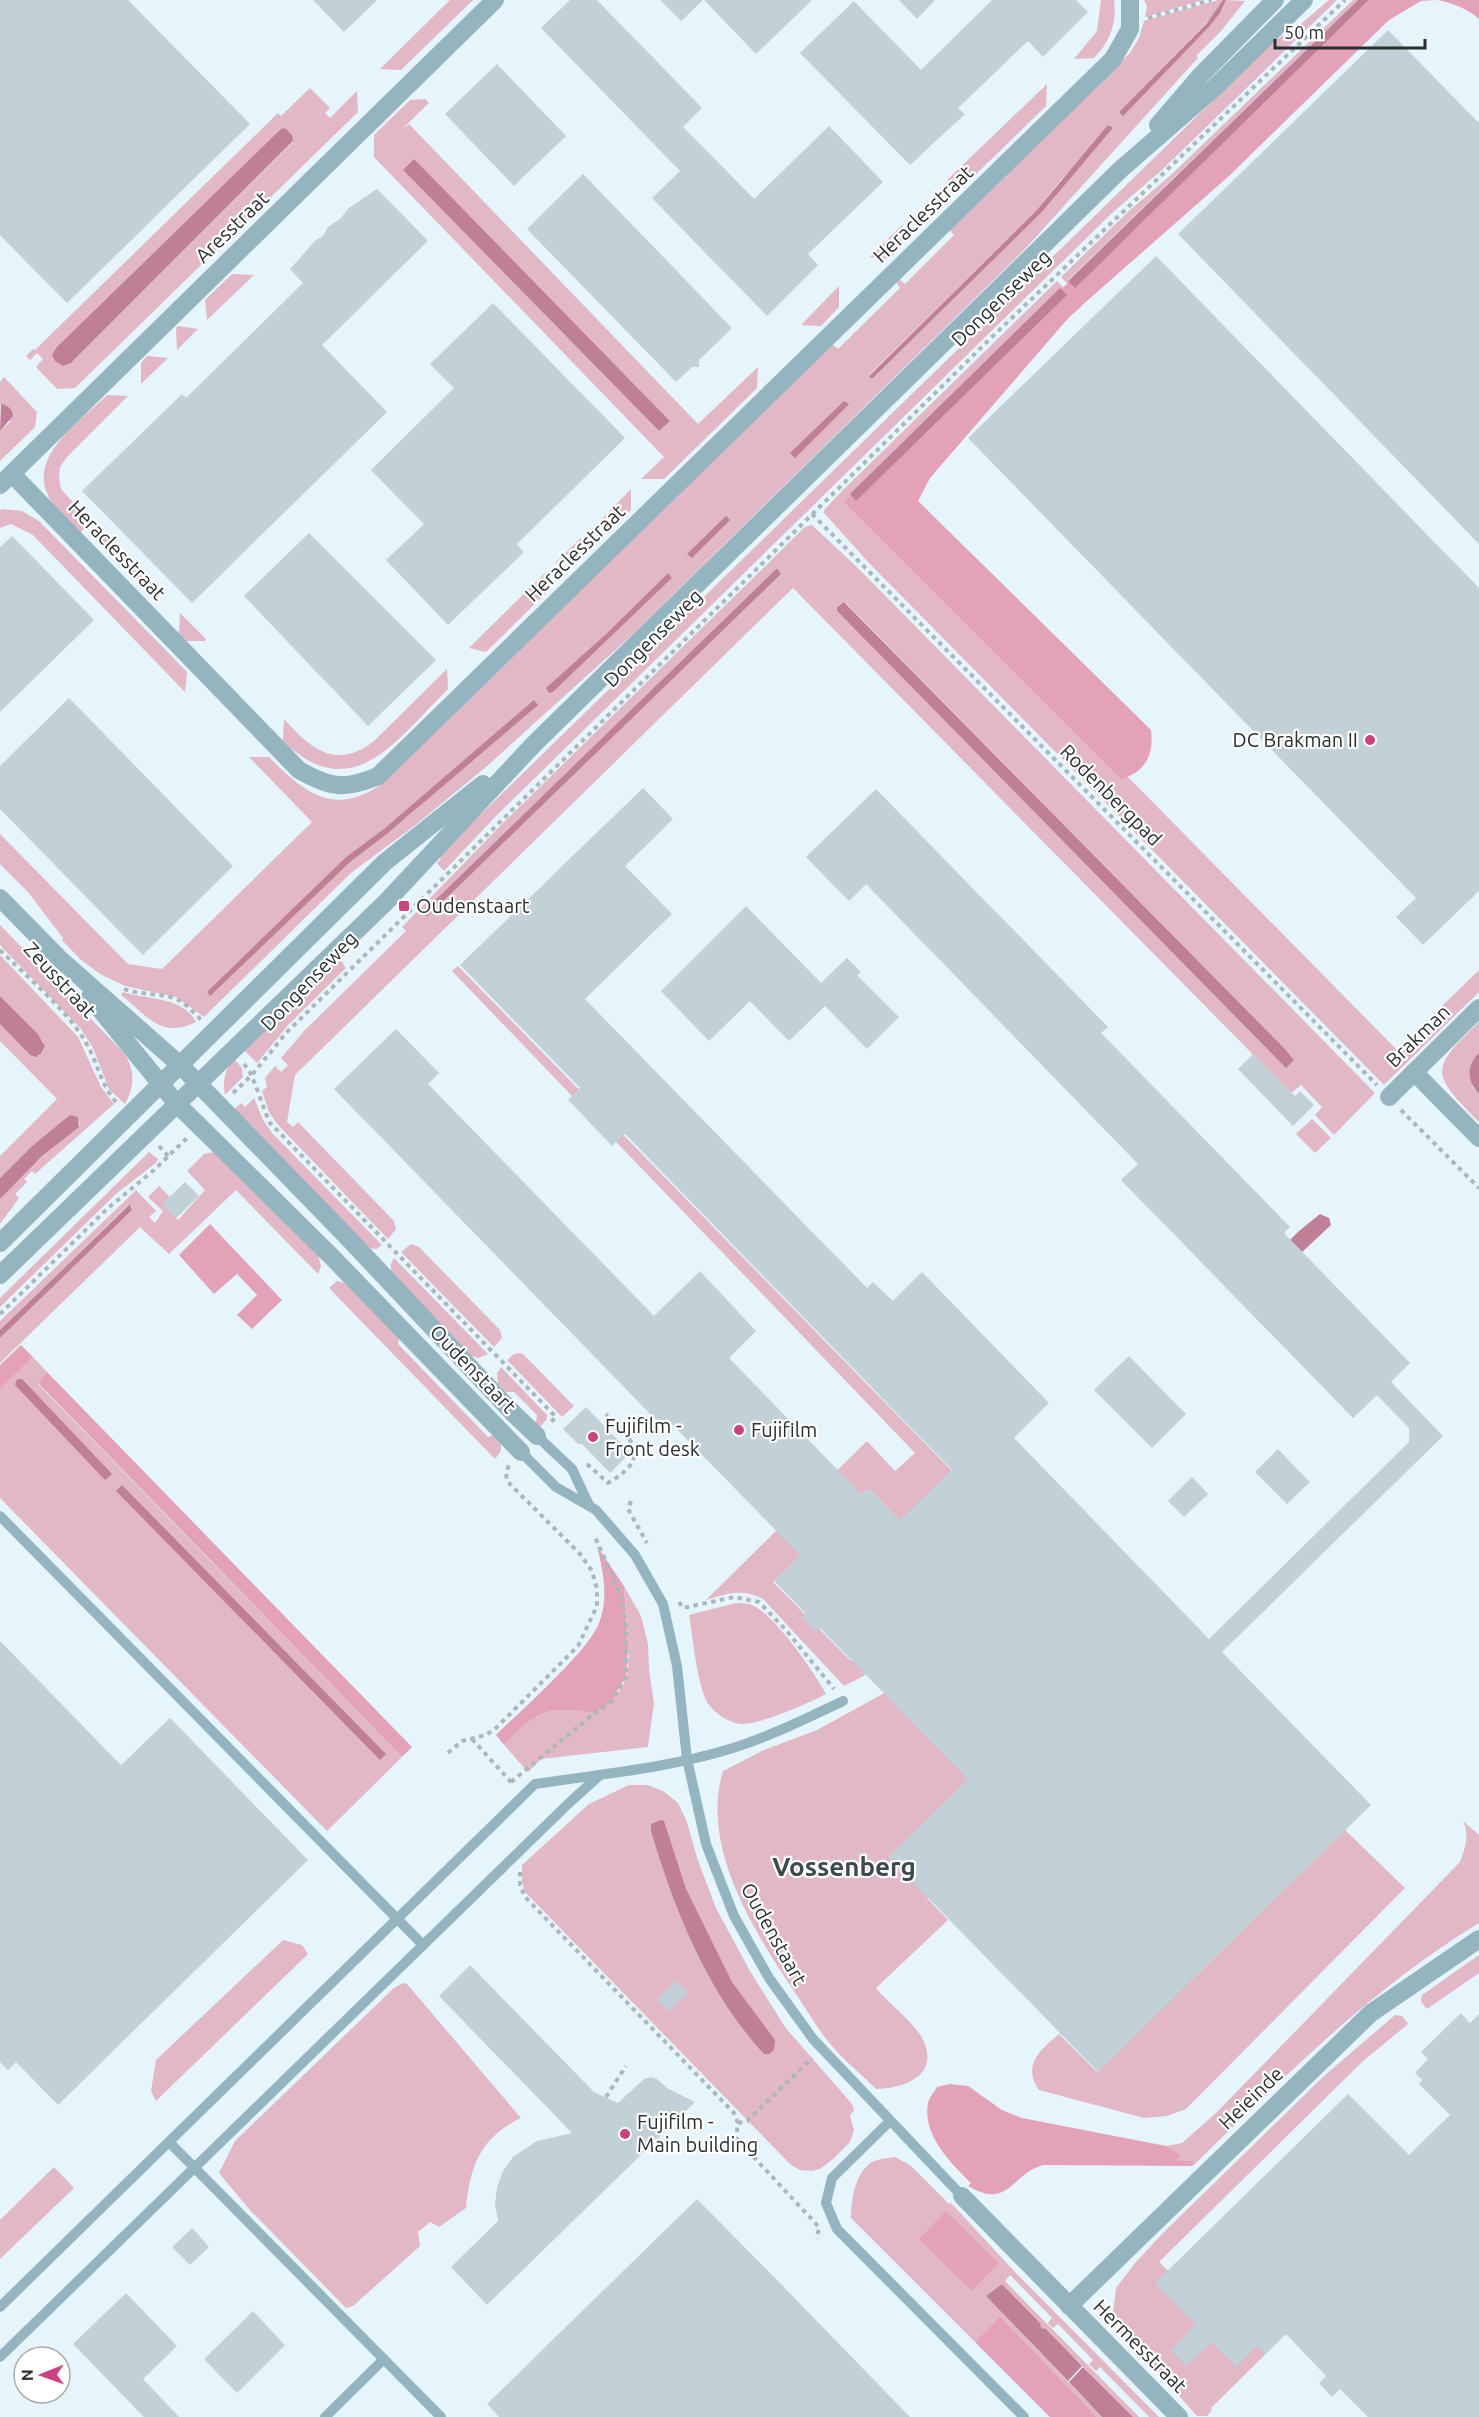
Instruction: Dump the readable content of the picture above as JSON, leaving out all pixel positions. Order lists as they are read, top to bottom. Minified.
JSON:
{"streets":{"street":["Heraclesstraat","Aresstraat","Dongenseweg","Zeusstraat","Brakman","Oudenstaart","Heieinde","Hermesstraat"],"path":["Rodenbergpad"]},"crossings":[["Heraclesstraat","Aresstraat"],["Dongenseweg","Rodenbergpad"],["Dongenseweg","Zeusstraat"],["Dongenseweg","Oudenstaart"],["Rodenbergpad","Brakman"],["Zeusstraat","Oudenstaart"],["Oudenstaart","Heieinde"],["Oudenstaart","Hermesstraat"],["Heieinde","Hermesstraat"]],"districts":["Vossenberg"],"places":{"other":["DC Brakman II","Fujifilm","Fujifilm - Front desk","Fujifilm - Main building"],"transit":["Oudenstaart"]},"scale_bar":"50 m","north":"left"}
